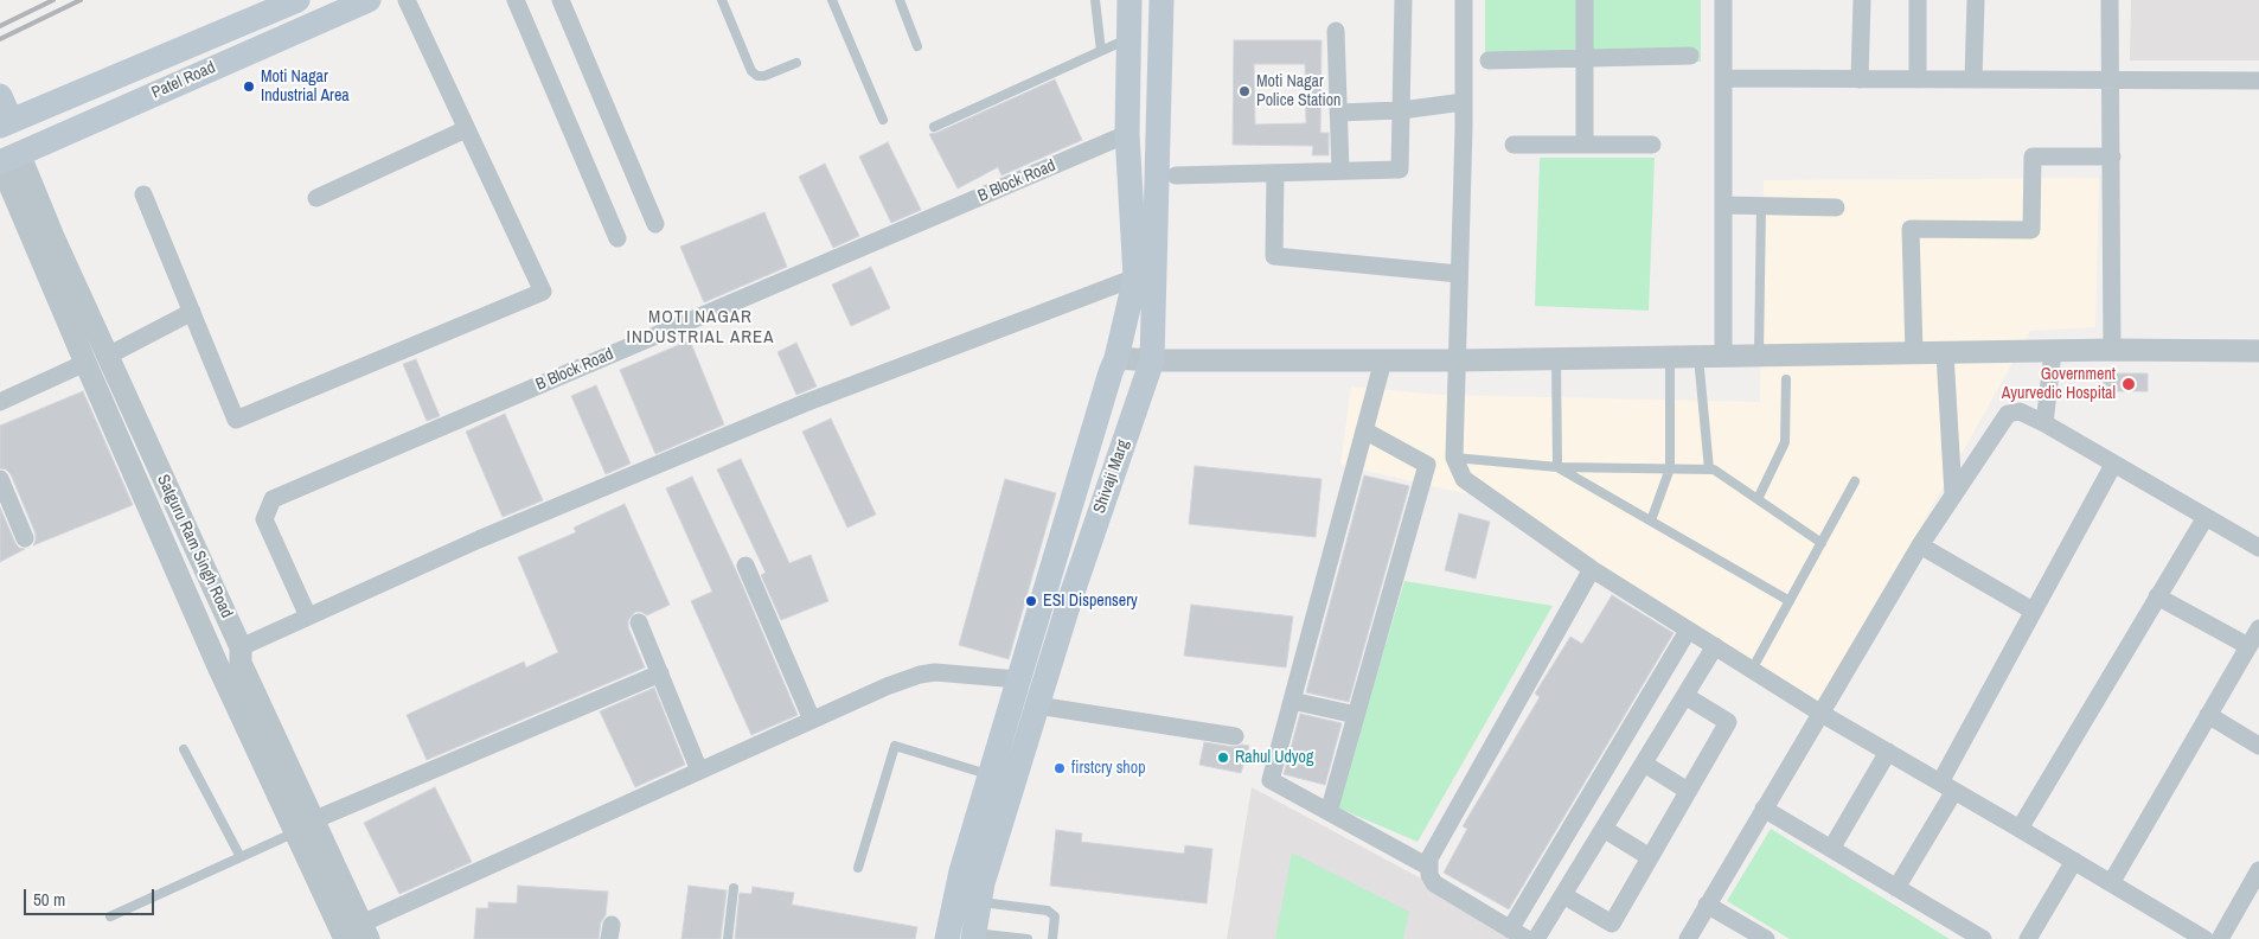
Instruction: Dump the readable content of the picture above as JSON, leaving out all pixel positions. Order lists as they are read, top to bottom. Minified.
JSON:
{"streets":{"main road":["Patel Road","Shivaji Marg"],"street":["B Block Road","Satguru Ram Singh Road"]},"crossings":[["Patel Road","Satguru Ram Singh Road"],["B Block Road","Shivaji Marg"]],"districts":["MOTI NAGAR INDUSTRIAL AREA"],"places":["Moti Nagar Industrial Area","Moti Nagar Police Station","Government Ayurvedic Hospital","ESI Dispensery","Rahul Udyog","firstcry shop"],"scale_bar":"50 m"}
